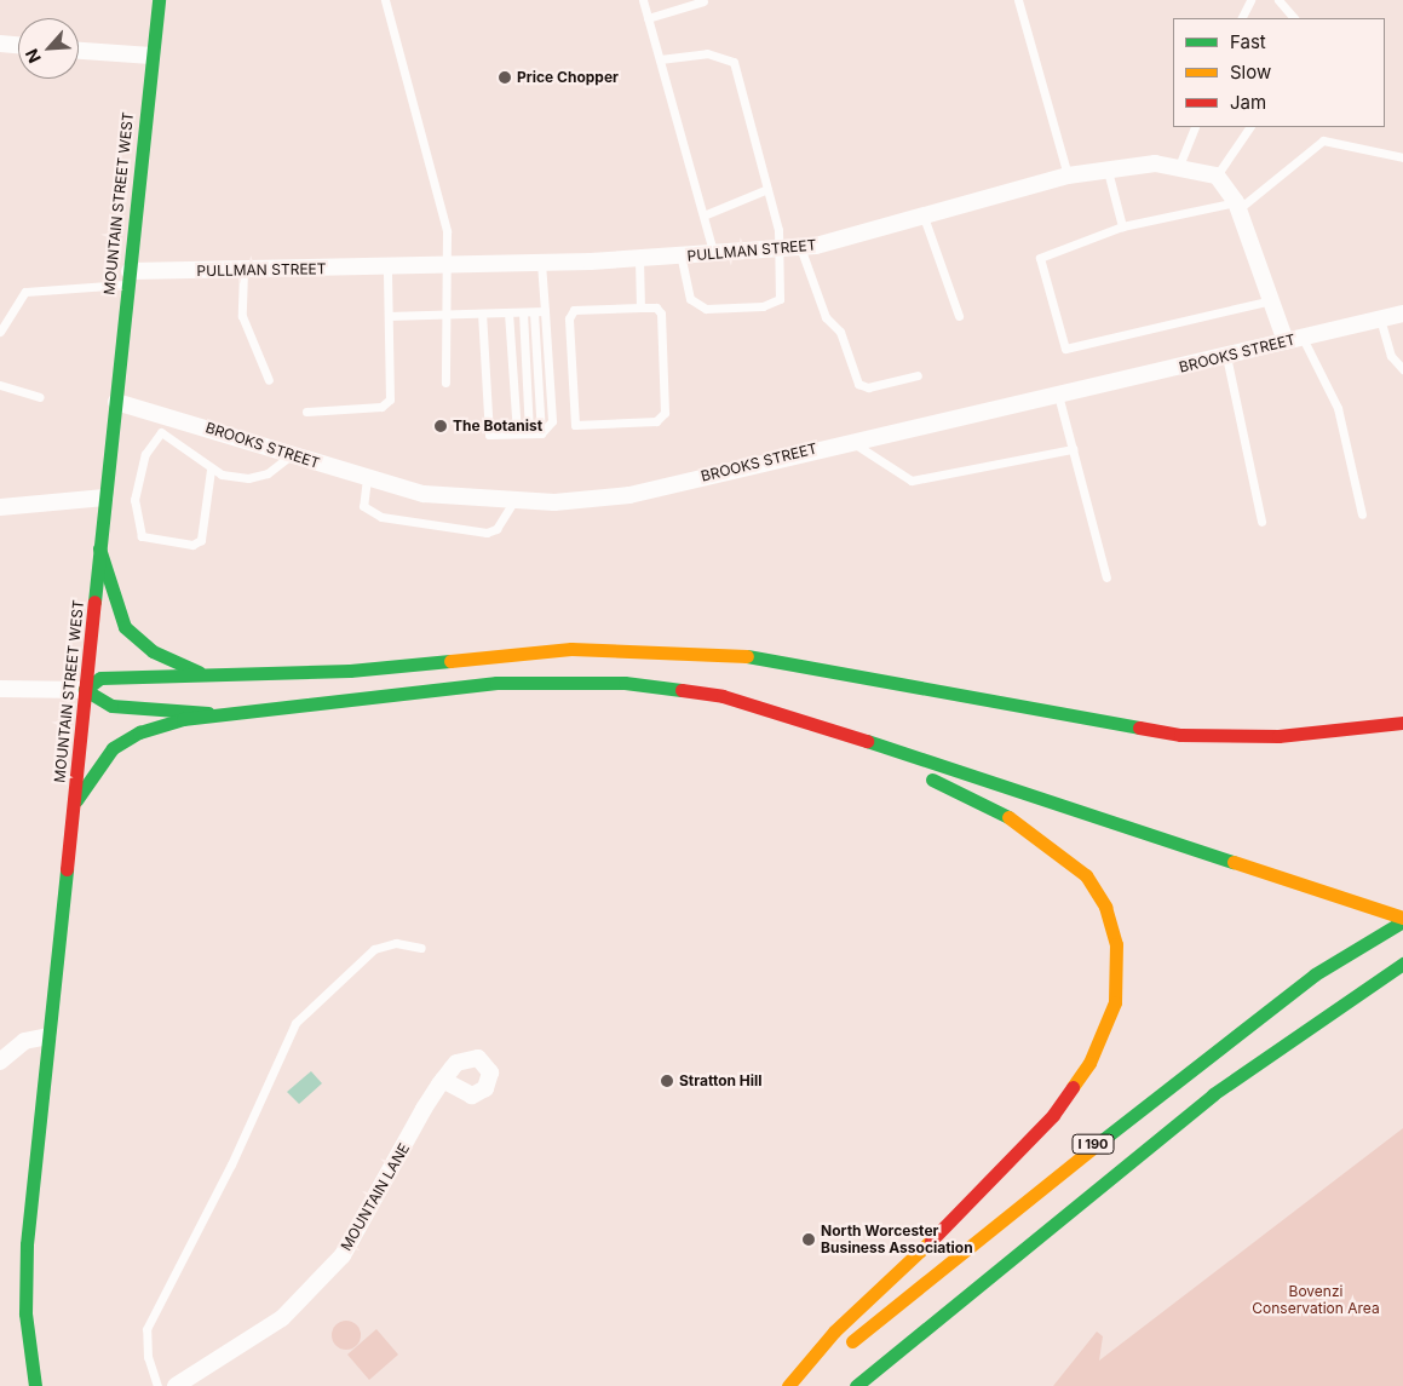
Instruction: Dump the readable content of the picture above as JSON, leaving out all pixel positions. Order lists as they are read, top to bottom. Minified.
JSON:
{"streets":{"main road":["MOUNTAIN STREET WEST","I 190"],"street":["PULLMAN STREET","BROOKS STREET","MOUNTAIN LANE"]},"crossings":[["MOUNTAIN STREET WEST","PULLMAN STREET"],["MOUNTAIN STREET WEST","BROOKS STREET"]],"parks":["Bovenzi Conservation Area"],"places":["Price Chopper","The Botanist","Stratton Hill","North Worcester Business Association"],"legend":["Fast","Slow","Jam"],"north":"bottom left"}
